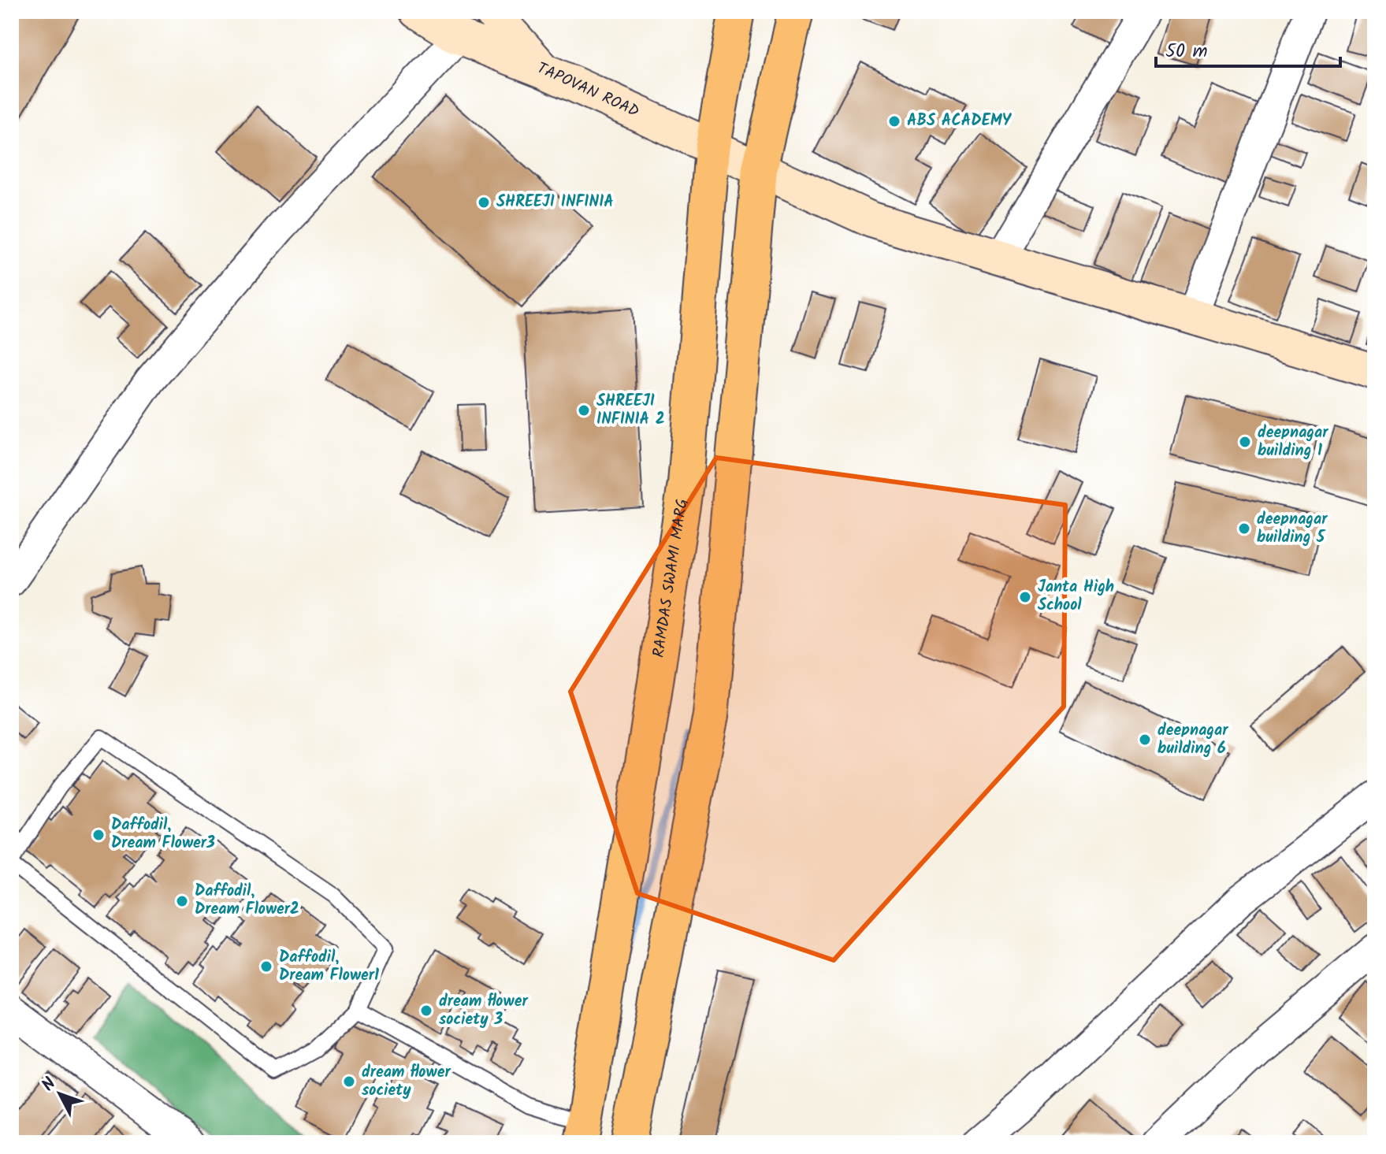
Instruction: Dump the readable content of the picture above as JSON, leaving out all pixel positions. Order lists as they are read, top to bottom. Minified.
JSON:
{"streets":{"main road":["RAMDAS SWAMI MARG"],"street":["TAPOVAN ROAD"]},"crossings":[["TAPOVAN ROAD","RAMDAS SWAMI MARG"]],"places":["ABS ACADEMY","SHREEJI INFINIA","SHREEJI INFINIA 2","deepnagar building 1","deepnagar building 5","Janta High School","deepnagar building 6","Daffodil, Dream Flower3","Daffodil, Dream Flower2","Daffodil, Dream Flower1","dream flower society 3","dream flower society"],"scale_bar":"50 m","north":"top left"}
